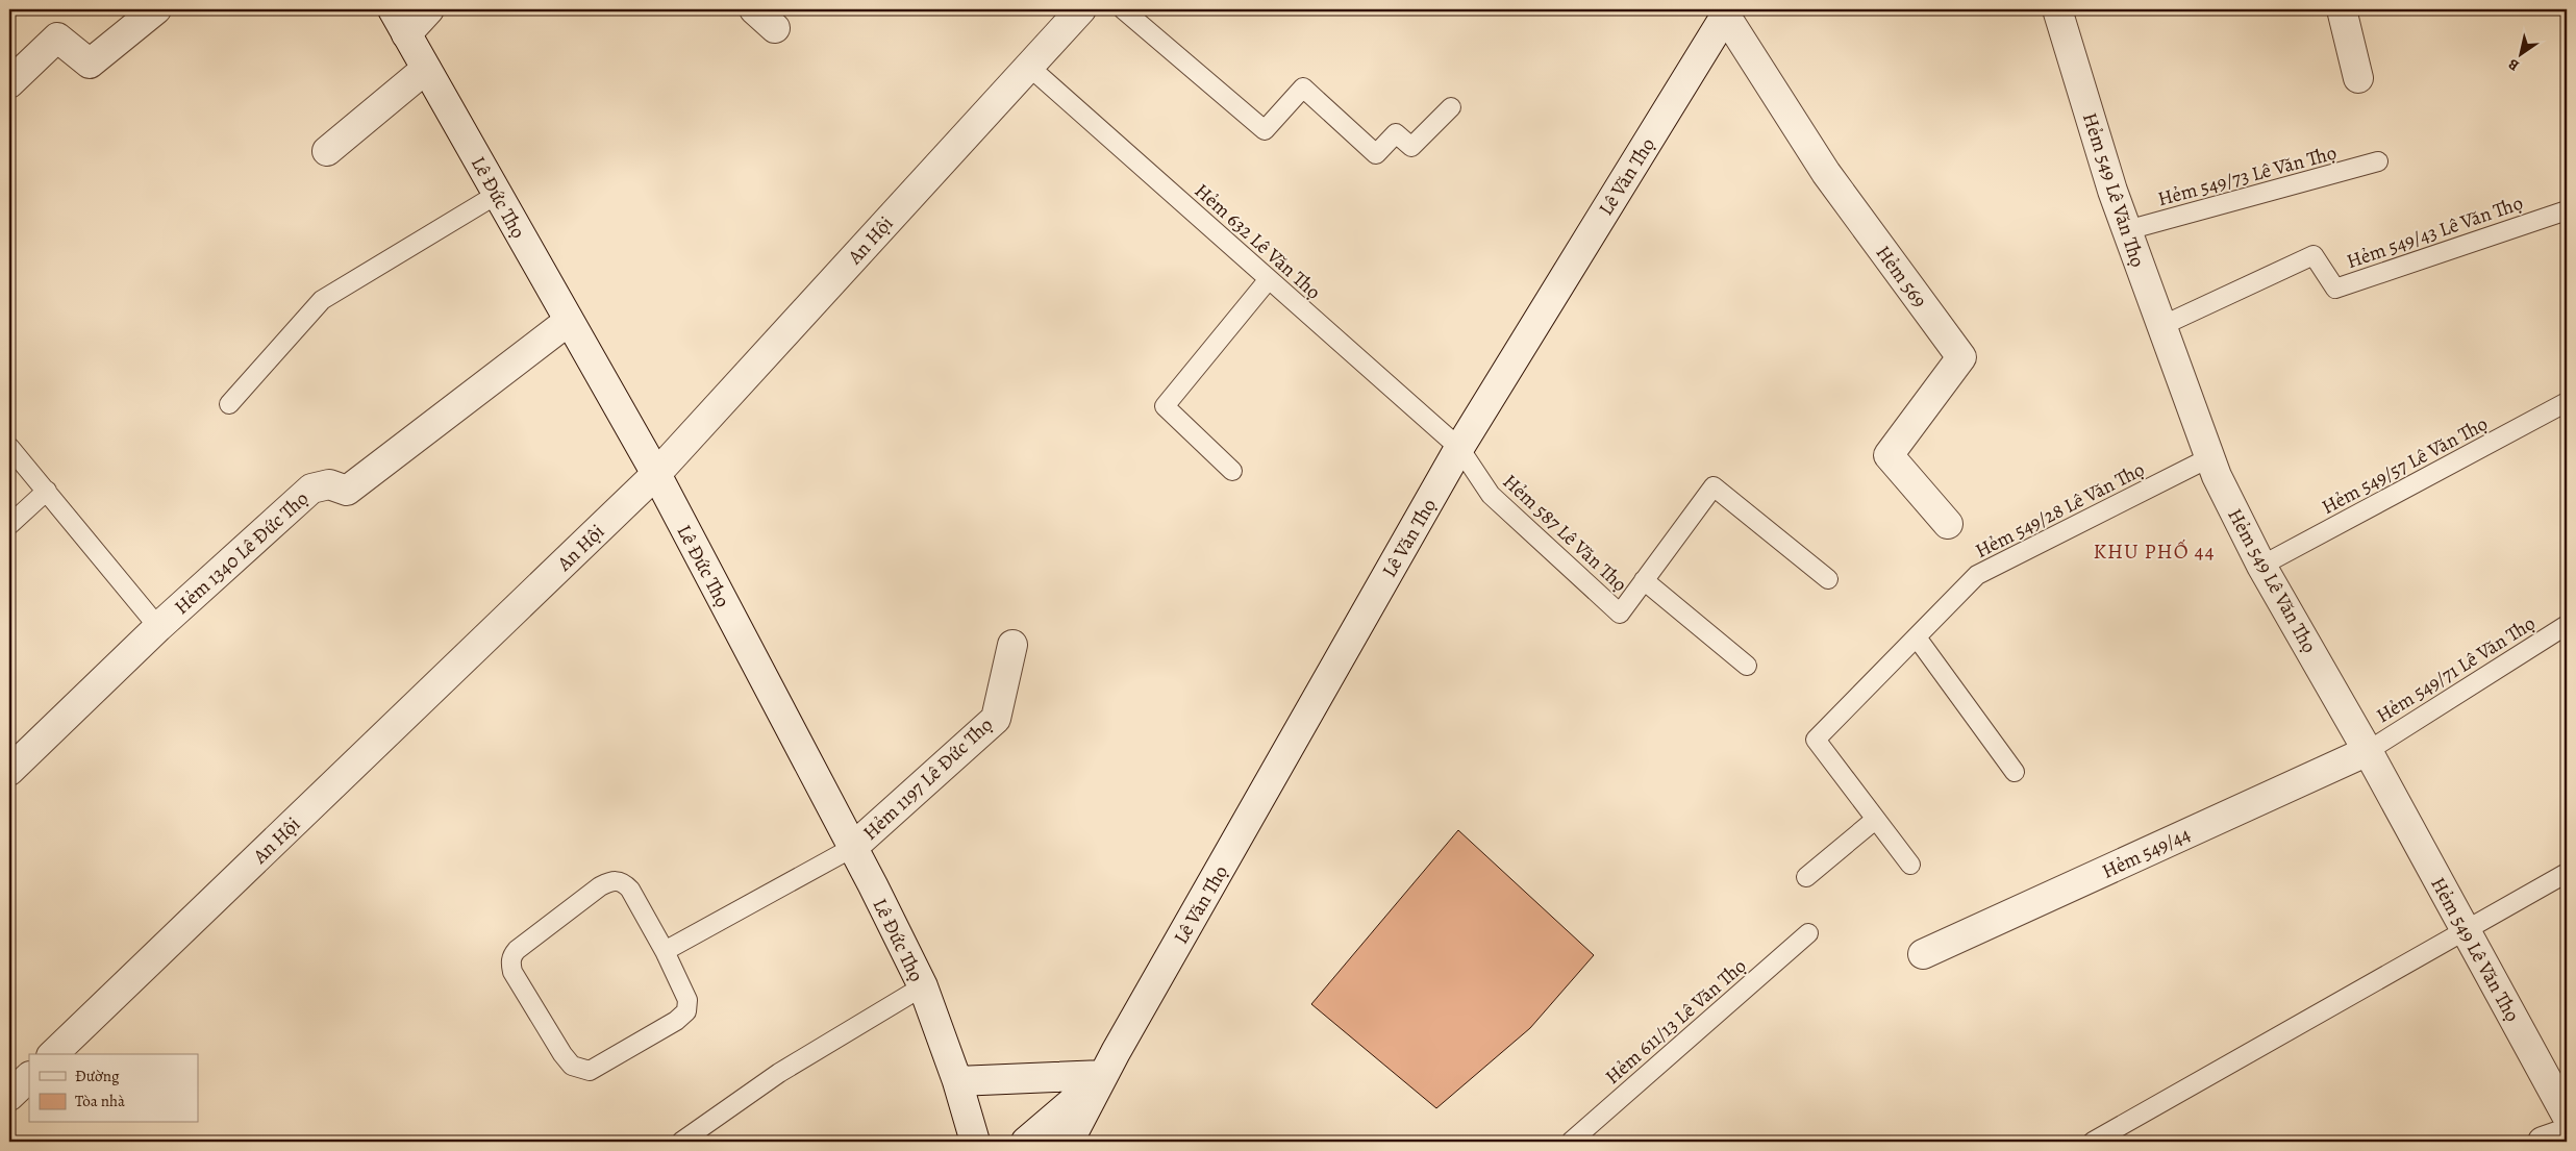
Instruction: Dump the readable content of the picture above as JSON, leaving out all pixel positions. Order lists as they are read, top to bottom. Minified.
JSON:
{"streets":{"street":["Lê Văn Thọ","Hẻm 549 Lê Văn Thọ","Lê Đức Thọ","An Hội","Hẻm 569","Hẻm 1340 Lê Đức Thọ","Hẻm 1197 Lê Đức Thọ","Hẻm 549/44"],"lane":["Hẻm 549/73 Lê Văn Thọ","Hẻm 549/43 Lê Văn Thọ","Hẻm 632 Lê Văn Thọ","Hẻm 549/57 Lê Văn Thọ","Hẻm 549/28 Lê Văn Thọ","Hẻm 587 Lê Văn Thọ","Hẻm 549/71 Lê Văn Thọ","Hẻm 611/13 Lê Văn Thọ"]},"crossings":[["Hẻm 549/73 Lê Văn Thọ","Hẻm 549 Lê Văn Thọ"],["Lê Văn Thọ","Hẻm 632 Lê Văn Thọ"],["Lê Văn Thọ","Hẻm 569"],["Lê Văn Thọ","Hẻm 587 Lê Văn Thọ"],["Hẻm 549 Lê Văn Thọ","Hẻm 549/43 Lê Văn Thọ"],["Hẻm 549 Lê Văn Thọ","Hẻm 549/57 Lê Văn Thọ"],["Hẻm 549 Lê Văn Thọ","Hẻm 549/28 Lê Văn Thọ"],["Hẻm 549 Lê Văn Thọ","Hẻm 549/71 Lê Văn Thọ"],["Hẻm 549 Lê Văn Thọ","Hẻm 549/44"],["Lê Đức Thọ","An Hội"],["Lê Đức Thọ","Hẻm 1340 Lê Đức Thọ"],["Lê Đức Thọ","Hẻm 1197 Lê Đức Thọ"],["An Hội","Hẻm 632 Lê Văn Thọ"],["Hẻm 632 Lê Văn Thọ","Hẻm 587 Lê Văn Thọ"],["Hẻm 549/71 Lê Văn Thọ","Hẻm 549/44"]],"districts":["KHU PHỐ 44"],"legend":["Đường","Tòa nhà"],"north":"bottom left"}
